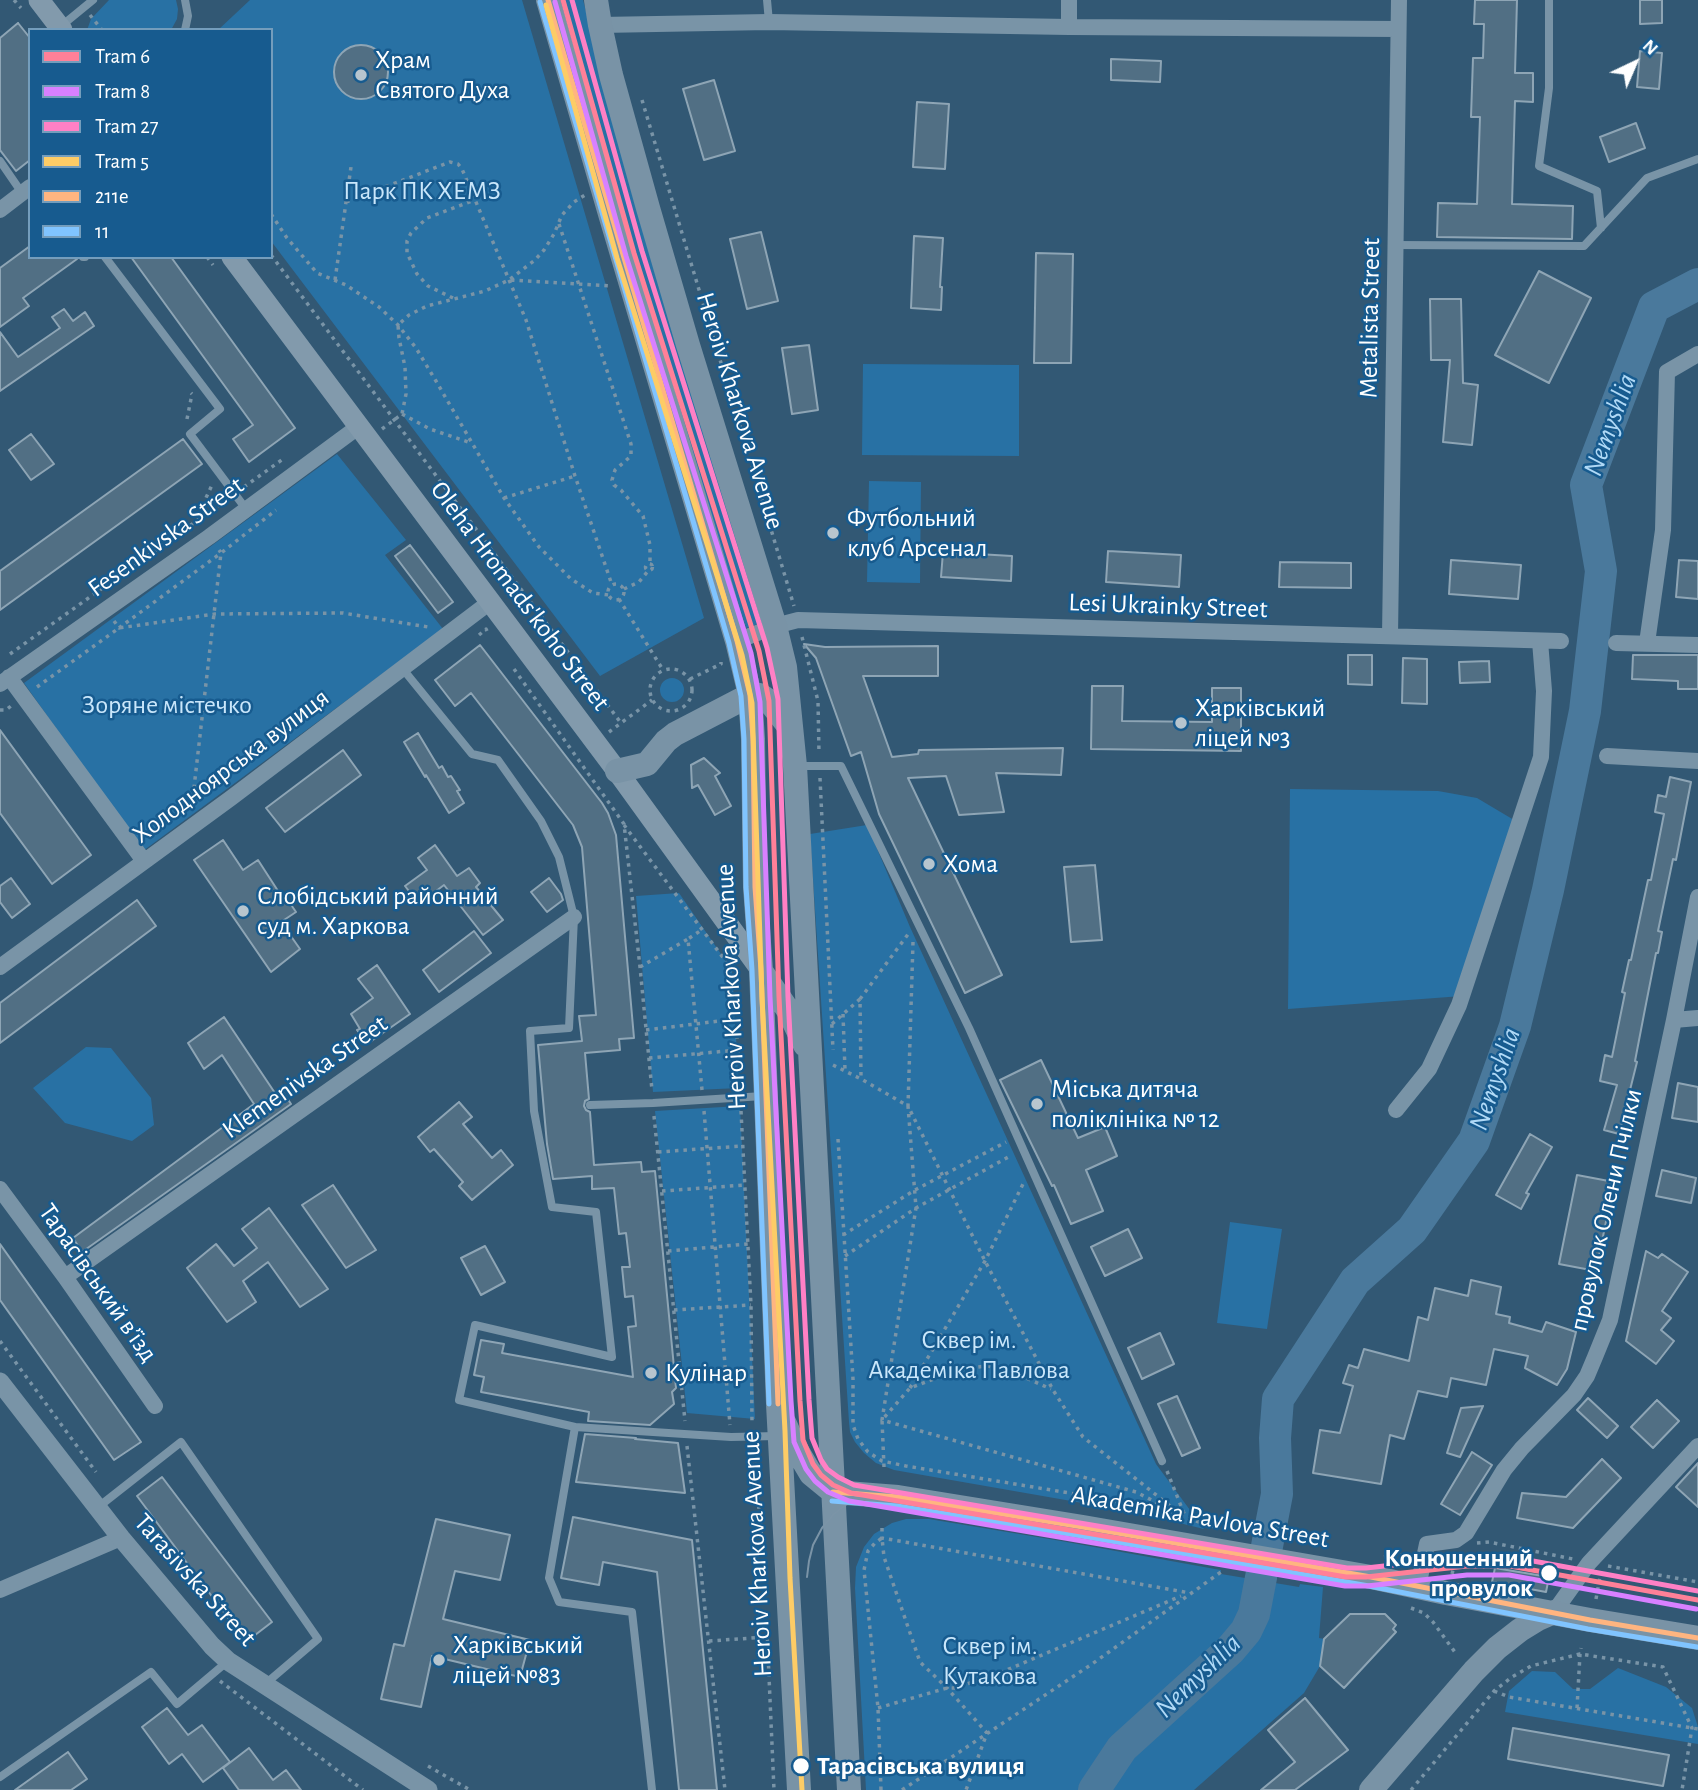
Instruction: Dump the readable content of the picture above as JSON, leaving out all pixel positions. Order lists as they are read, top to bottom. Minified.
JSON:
{"streets":{"main road":["Heroiv Kharkova Avenue","Oleha Hromadsʹkoho Street","Akademika Pavlova Street"],"street":["Metalista Street","Fesenkivska Street","Lesi Ukrainky Street","Холодноярська вулиця","Klemenivska Street","провулок Олени Пчілки","Тарасівський в’їзд","Tarasivska Street"]},"crossings":[["Metalista Street","Lesi Ukrainky Street"],["Heroiv Kharkova Avenue","Oleha Hromadsʹkoho Street"],["Heroiv Kharkova Avenue","Lesi Ukrainky Street"],["Heroiv Kharkova Avenue","Akademika Pavlova Street"],["Fesenkivska Street","Oleha Hromadsʹkoho Street"],["Oleha Hromadsʹkoho Street","Холодноярська вулиця"],["Klemenivska Street","Тарасівський в’їзд"],["провулок Олени Пчілки","Akademika Pavlova Street"]],"water":["Nemyshlia"],"parks":["Парк ПК ХЕМЗ","Зоряне містечко","Сквер ім. Академіка Павлова","Сквер ім. Кутакова"],"places":["Храм Святого Духа","Футбольний клуб Арсенал","Харківський ліцей №3","Хома","Слобідський районний суд м. Харкова","Міська дитяча поліклініка № 12","Кулінар","Конюшенний провулок","Харківський ліцей №83","Тарасівська вулиця"],"lines":["tram line 6","tram line 27","transit line 211е","tram line 8","transit line 11","tram line 5"],"legend":["Tram 6","Tram 8","Tram 27","Tram 5","211е","11"],"north":"top right"}
